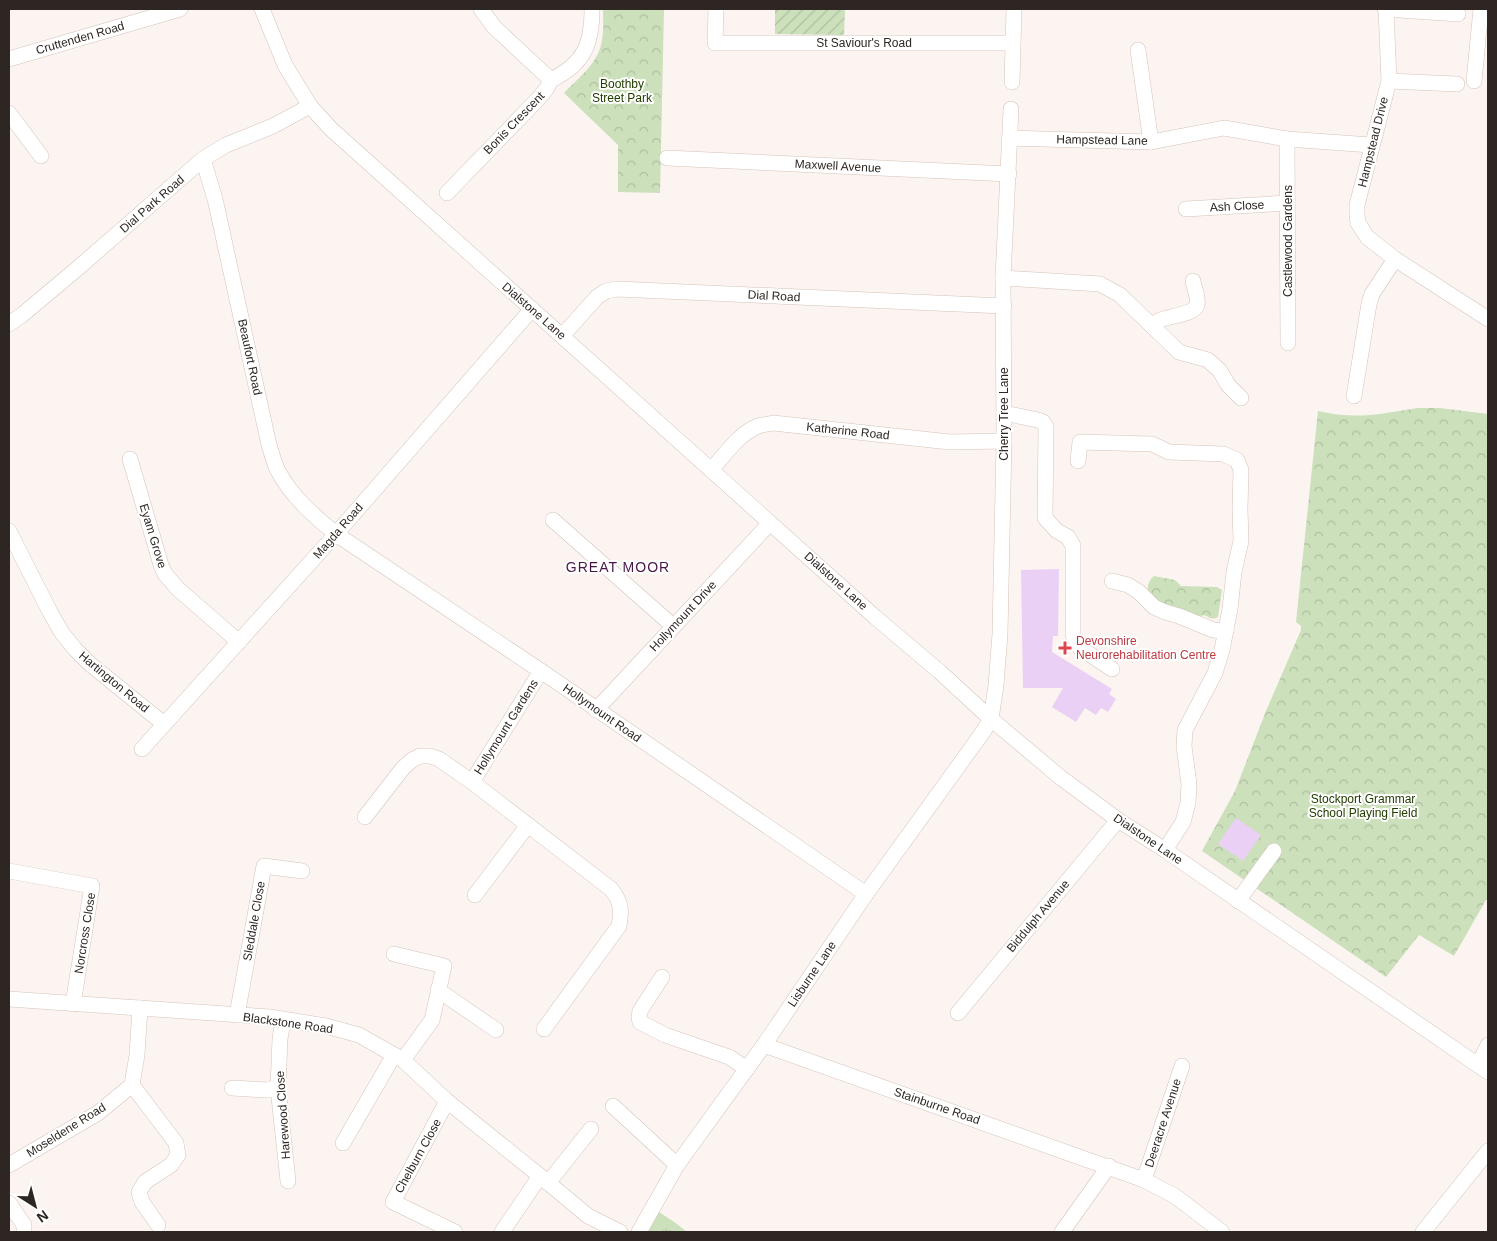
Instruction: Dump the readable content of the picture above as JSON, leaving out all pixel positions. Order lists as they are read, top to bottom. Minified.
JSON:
{"streets":{"street":["Cruttenden Road","St Saviour's Road","Bonis Crescent","Hampstead Lane","Hampstead Drive","Maxwell Avenue","Dial Park Road","Ash Close","Castlewood Gardens","Dial Road","Dialstone Lane","Beaufort Road","Cherry Tree Lane","Katherine Road","Magda Road","Eyam Grove","Hollymount Drive","Hartington Road","Hollymount Road","Hollymount Gardens","Biddulph Avenue","Sleddale Close","Norcross Close","Lisburne Lane","Blackstone Road","Stainburne Road","Harewood Close","Deeracre Avenue","Moseldene Road","Chelburn Close"]},"crossings":[["Hampstead Lane","Hampstead Drive"],["Hampstead Lane","Castlewood Gardens"],["Hampstead Lane","Cherry Tree Lane"],["Maxwell Avenue","Cherry Tree Lane"],["Dial Park Road","Dialstone Lane"],["Dial Park Road","Beaufort Road"],["Ash Close","Castlewood Gardens"],["Dial Road","Dialstone Lane"],["Dial Road","Cherry Tree Lane"],["Dialstone Lane","Cherry Tree Lane"],["Dialstone Lane","Katherine Road"],["Dialstone Lane","Magda Road"],["Dialstone Lane","Hollymount Drive"],["Dialstone Lane","Biddulph Avenue"],["Dialstone Lane","Lisburne Lane"],["Beaufort Road","Magda Road"],["Beaufort Road","Hollymount Road"],["Cherry Tree Lane","Katherine Road"],["Cherry Tree Lane","Lisburne Lane"],["Magda Road","Eyam Grove"],["Magda Road","Hartington Road"],["Magda Road","Hollymount Road"],["Hollymount Drive","Hollymount Road"],["Hollymount Road","Hollymount Gardens"],["Hollymount Road","Lisburne Lane"],["Sleddale Close","Blackstone Road"],["Norcross Close","Blackstone Road"],["Lisburne Lane","Stainburne Road"],["Blackstone Road","Harewood Close"],["Blackstone Road","Chelburn Close"],["Stainburne Road","Deeracre Avenue"]],"districts":["GREAT MOOR"],"parks":["Boothby Street Park","Stockport Grammar School Playing Field"],"places":{"health":["Devonshire Neurorehabilitation Centre"]},"north":"bottom right"}
